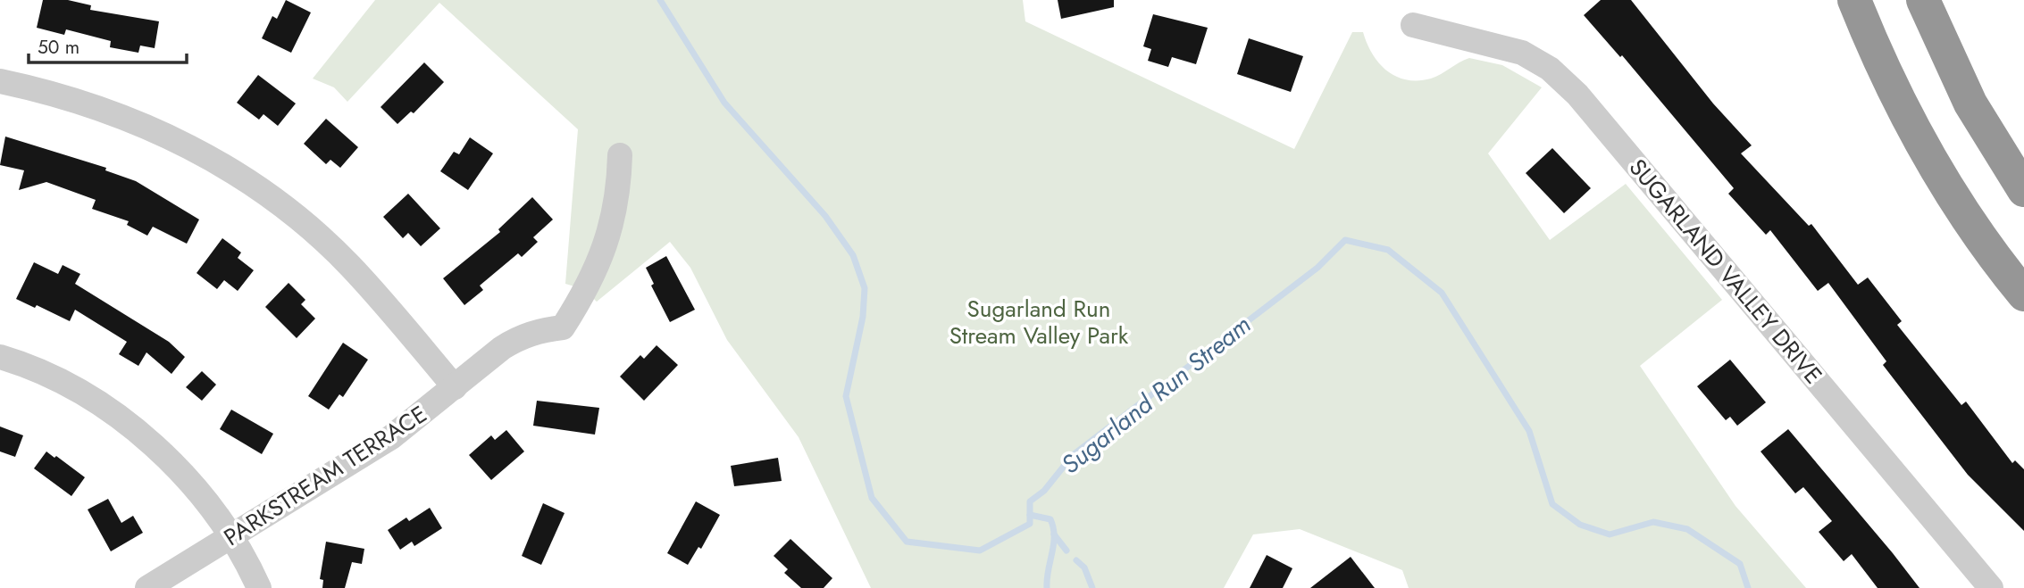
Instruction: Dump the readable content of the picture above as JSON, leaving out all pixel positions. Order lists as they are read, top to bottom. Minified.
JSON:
{"streets":{"street":["SUGARLAND VALLEY DRIVE","PARKSTREAM TERRACE"]},"water":["Sugarland Run Stream"],"parks":["Sugarland Run Stream Valley Park"],"scale_bar":"50 m"}
